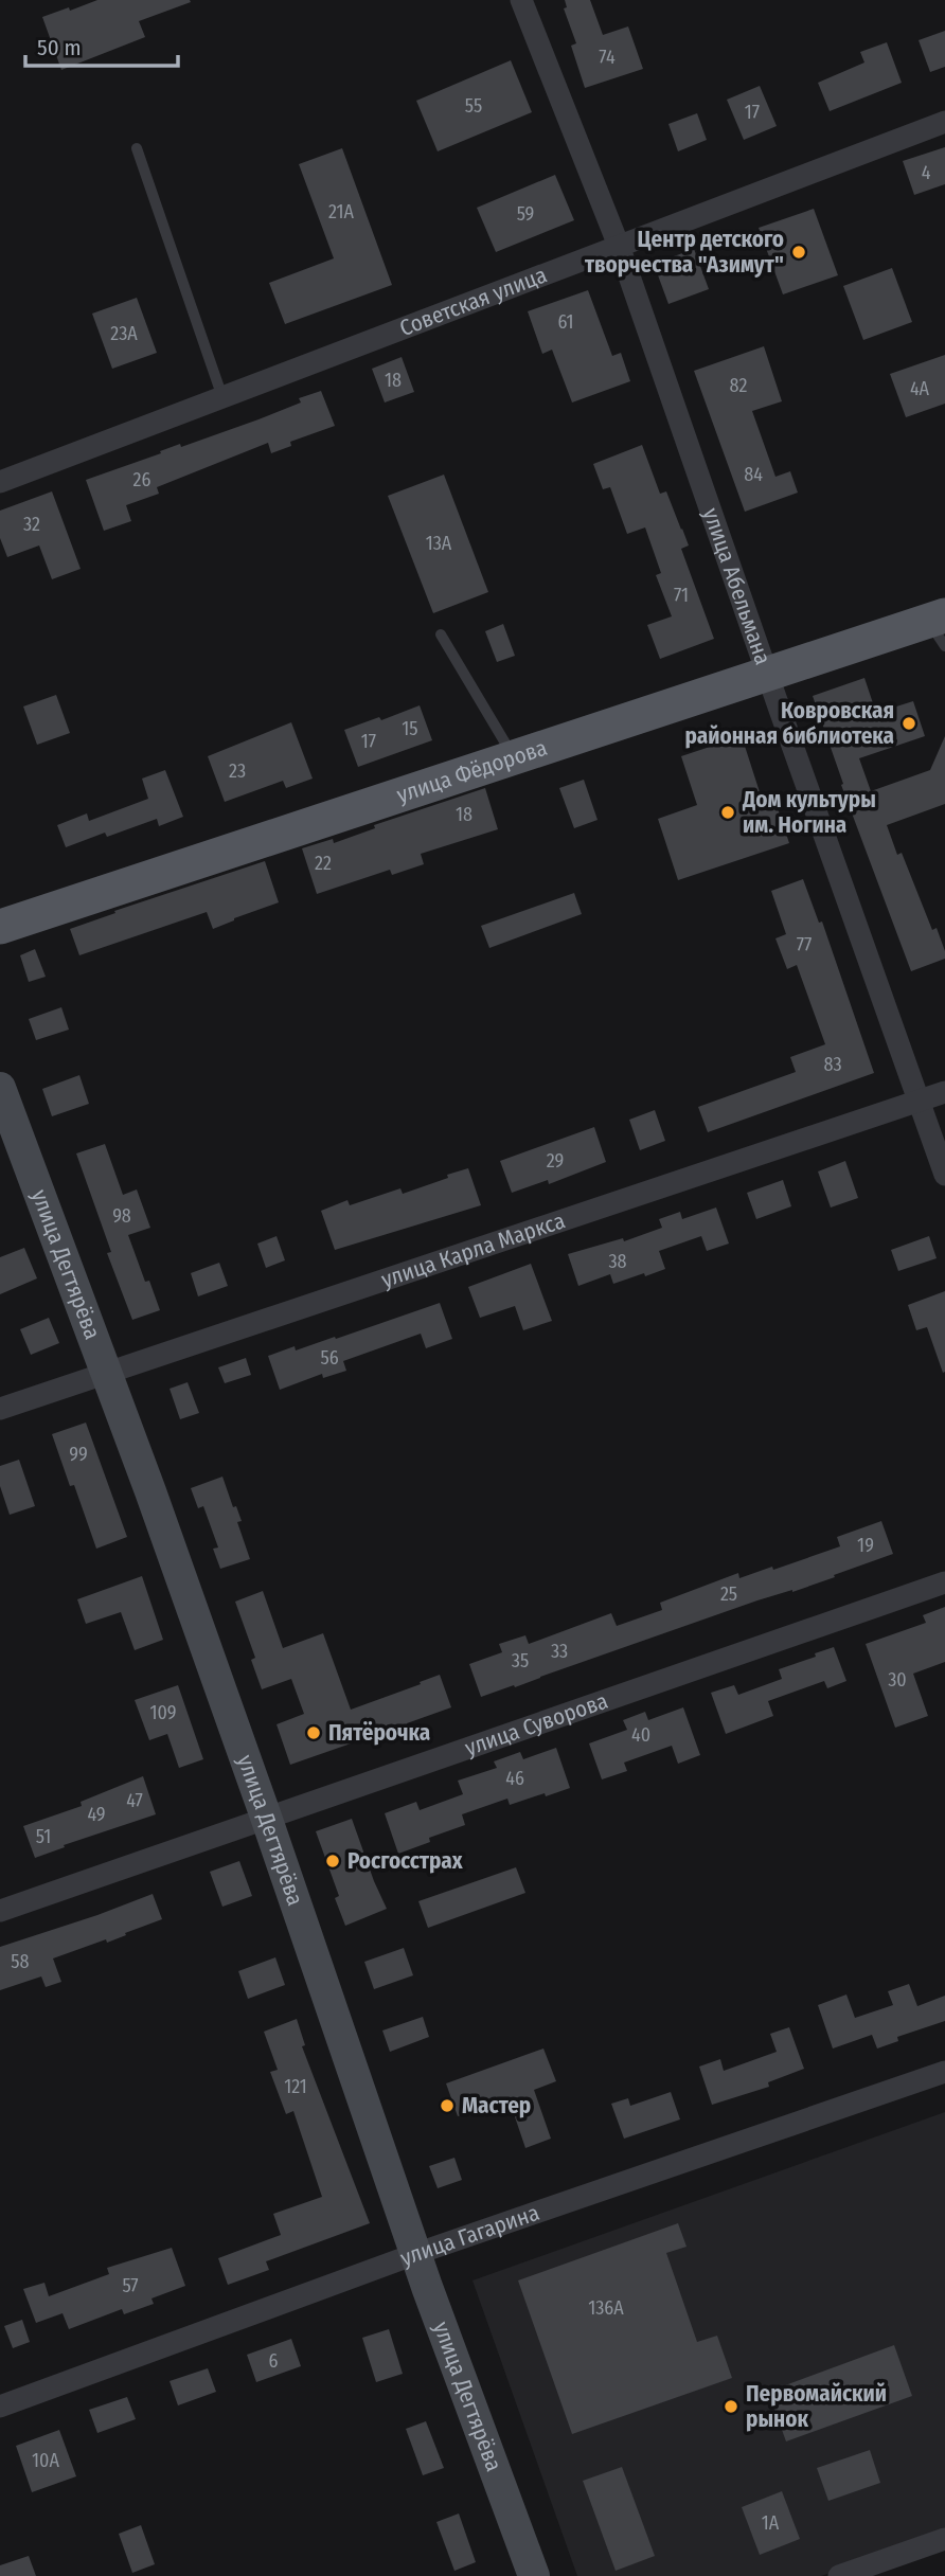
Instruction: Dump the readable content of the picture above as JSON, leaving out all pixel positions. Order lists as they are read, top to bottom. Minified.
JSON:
{"streets":{"main road":["улица Фёдорова","улица Дегтярёва"],"street":["Советская улица","улица Абельмана","улица Карла Маркса","улица Суворова","улица Гагарина"]},"crossings":[["Советская улица","улица Абельмана"],["улица Абельмана","улица Фёдорова"],["улица Абельмана","улица Карла Маркса"],["улица Карла Маркса","улица Дегтярёва"],["улица Дегтярёва","улица Суворова"],["улица Дегтярёва","улица Гагарина"]],"places":["Центр детского творчества \"Азимут\"","Ковровская районная библиотека","Дом культуры им. Ногина","Пятёрочка","Росгосстрах","Мастер","Первомайский рынок"],"house_numbers":["74","55","17","4","21А","59","61","23А","18","82","4А","84","26","32","13А","71","15","17","23","18","22","77","83","29","98","38","56","99","19","25","33","35","30","109","40","46","47","49","51","58","121","57","136А","6","10А","1А"],"scale_bar":"50 m"}
